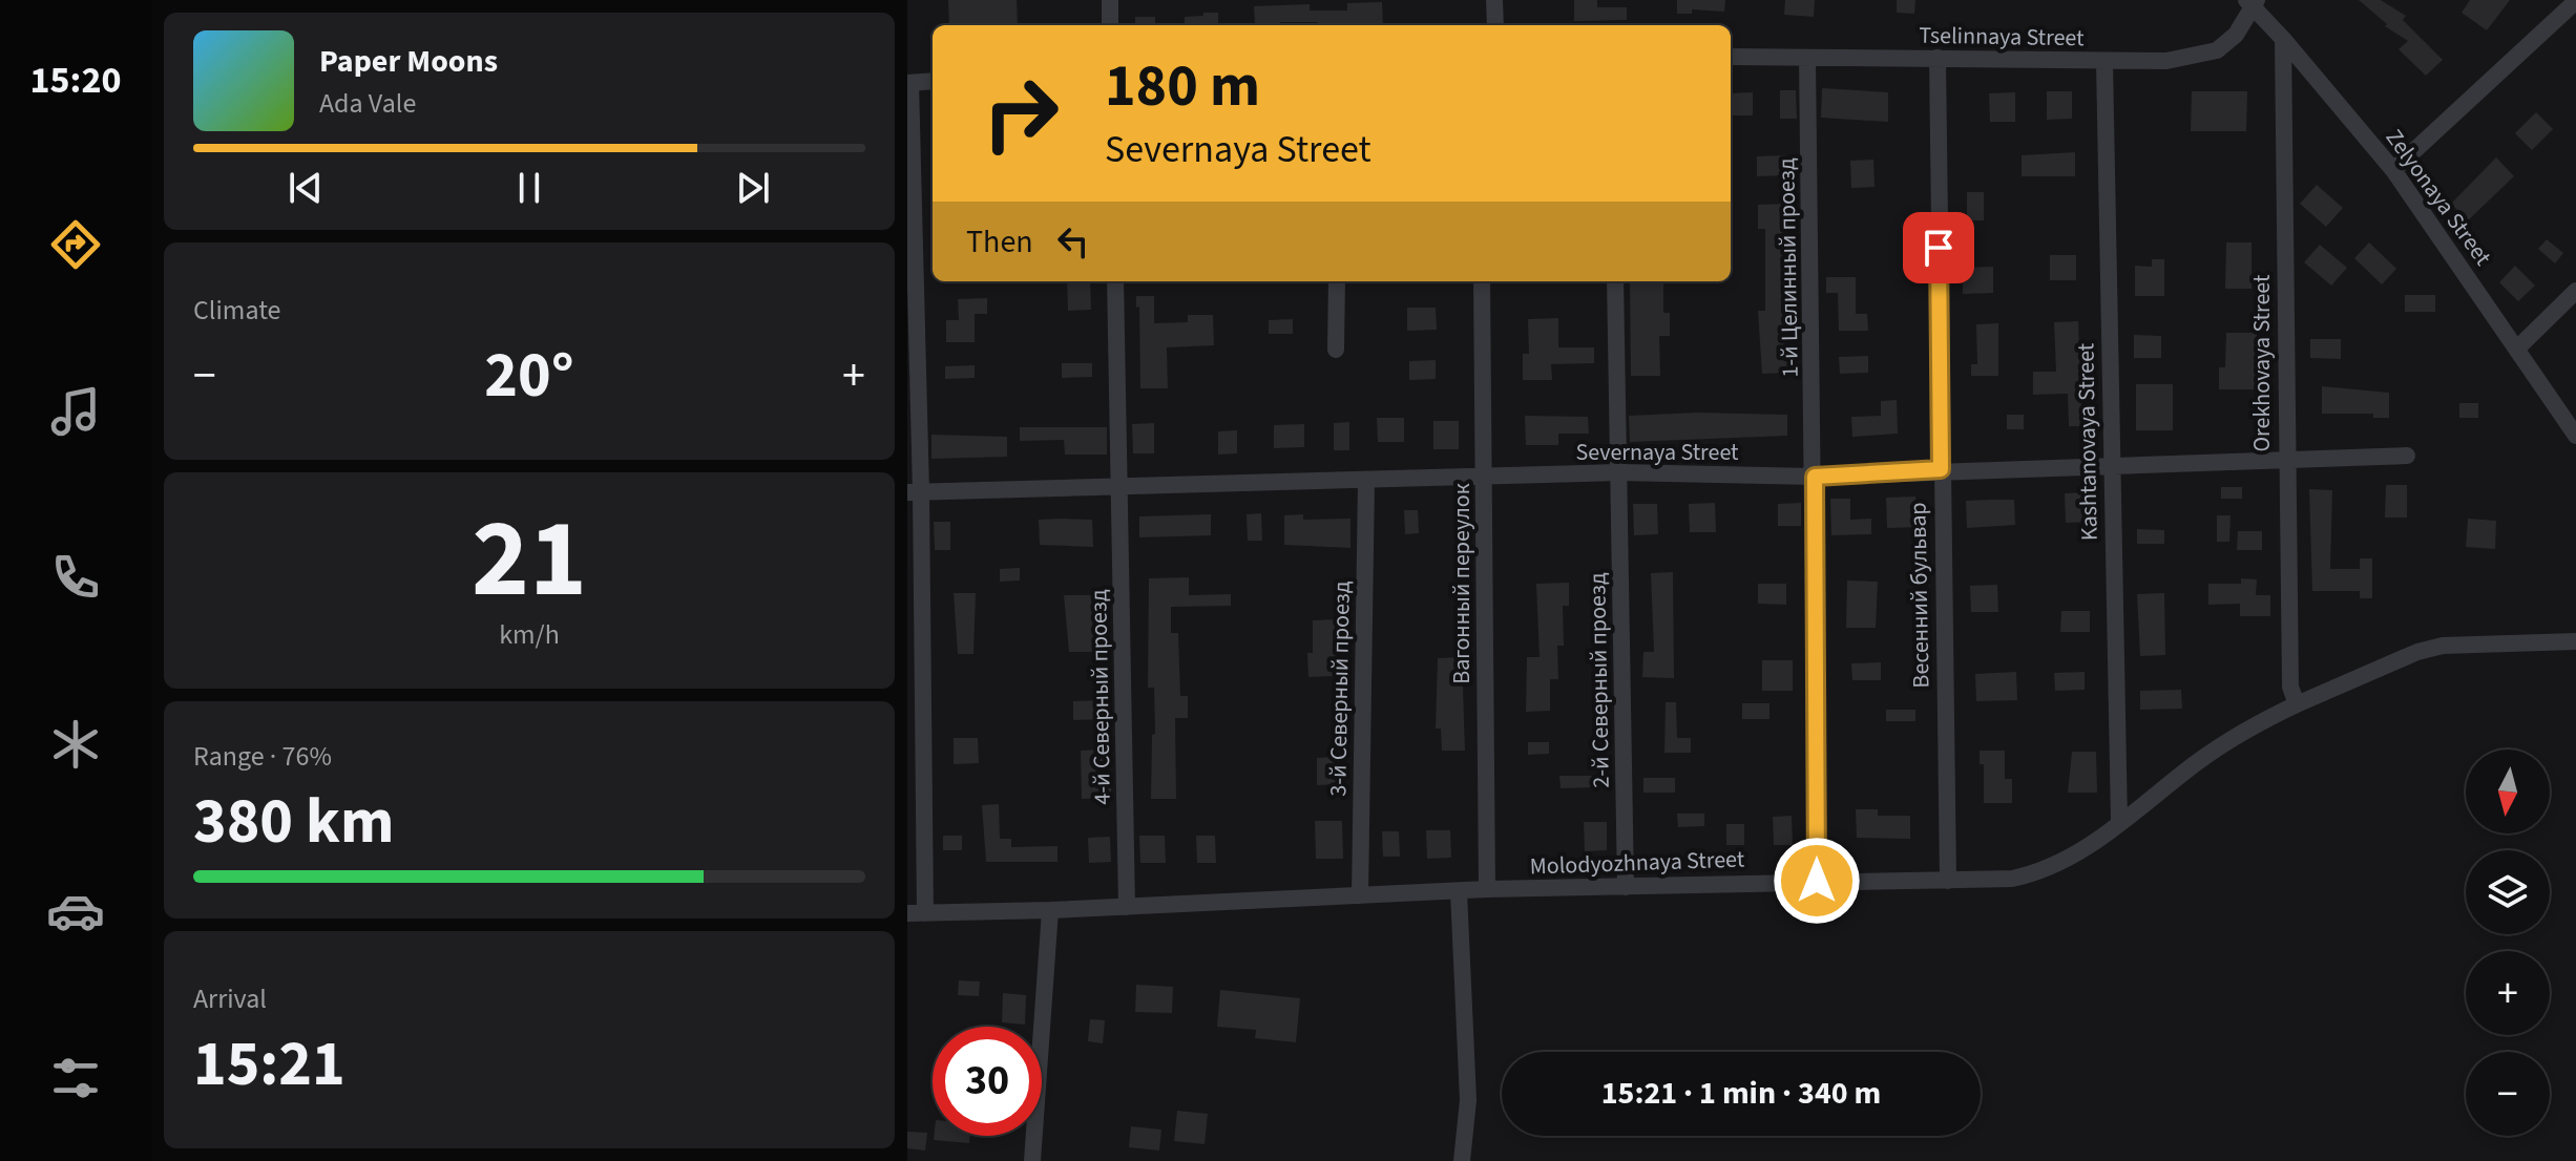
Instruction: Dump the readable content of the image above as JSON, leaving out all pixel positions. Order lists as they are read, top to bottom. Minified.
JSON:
{"streets":{"street":["Tselinnaya Street","Zelyonaya Street","1-й Целинный проезд","Orekhovaya Street","Kashtanovaya Street","Severnaya Street","Вагонный переулок","Весенний бульвар","2-й Северный проезд","3-й Северный проезд","4-й Северный проезд","Molodyozhnaya Street"]},"crossings":[["Tselinnaya Street","Zelyonaya Street"],["Tselinnaya Street","1-й Целинный проезд"],["Tselinnaya Street","Kashtanovaya Street"],["Tselinnaya Street","Весенний бульвар"],["Zelyonaya Street","Orekhovaya Street"],["1-й Целинный проезд","Severnaya Street"],["1-й Целинный проезд","Molodyozhnaya Street"],["Orekhovaya Street","Severnaya Street"],["Orekhovaya Street","Molodyozhnaya Street"],["Kashtanovaya Street","Severnaya Street"],["Kashtanovaya Street","Molodyozhnaya Street"],["Severnaya Street","Вагонный переулок"],["Severnaya Street","Весенний бульвар"],["Severnaya Street","2-й Северный проезд"],["Severnaya Street","3-й Северный проезд"],["Severnaya Street","4-й Северный проезд"],["Вагонный переулок","Molodyozhnaya Street"],["Весенний бульвар","Molodyozhnaya Street"],["2-й Северный проезд","Molodyozhnaya Street"],["3-й Северный проезд","Molodyozhnaya Street"],["4-й Северный проезд","Molodyozhnaya Street"]],"north":"bottom","page":{"tabs":"15:20","turn":["180 m","Severnaya Street"],"song":["Paper Moons","Ada Vale"],"then":"Then","tile":["Climate",["21","km/h"],["Range · 76%","380 km"],["Arrival","15:21"]],"heat":["−","20°","+"],"map_buttons":["+","−"],"limit":"30","trip":"15:21 · 1 min · 340 m"}}
